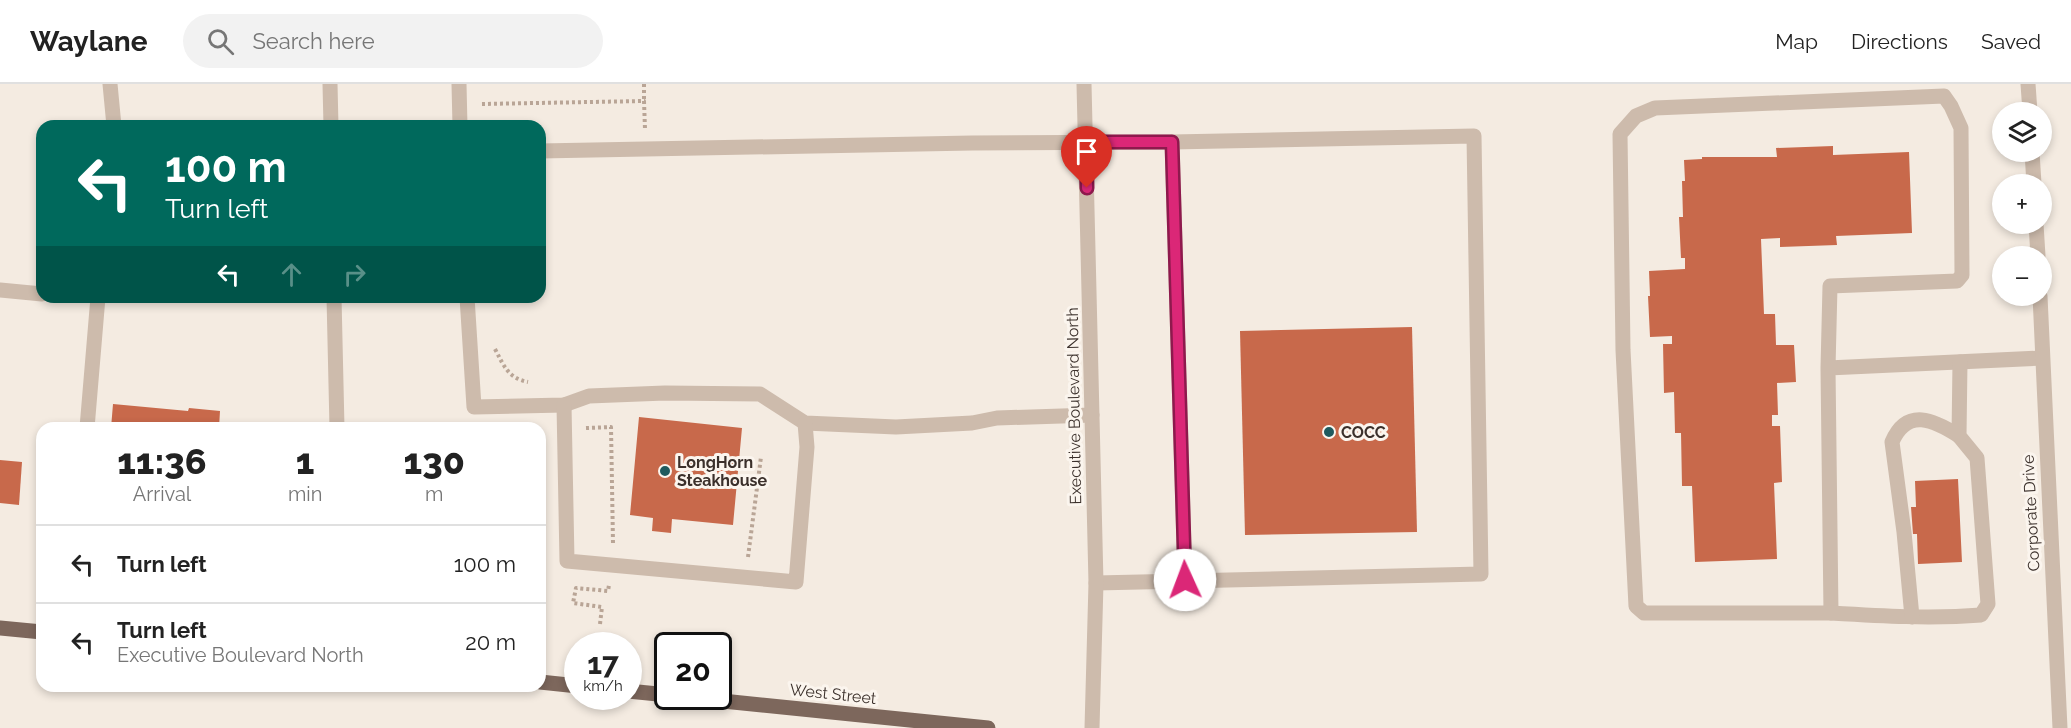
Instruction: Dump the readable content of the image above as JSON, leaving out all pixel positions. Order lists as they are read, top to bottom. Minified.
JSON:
{"streets":{"main road":["West Street"],"street":["Executive Boulevard North","Corporate Drive"]},"places":["COCC","LongHorn Steakhouse"],"page":{"header":"Waylane","search":"Search here","nav":["Map","Directions","Saved"],"map_buttons":["+","−"],"turn":["100 m","Turn left"],"eta":["11:36","Arrival","1","min","130","m"],"list":[{"name":"Turn left","value":"100 m"},{"name":"Turn left","note":"Executive Boulevard North","value":"20 m"}],"speed":"17 km/h","limit":"20"}}
